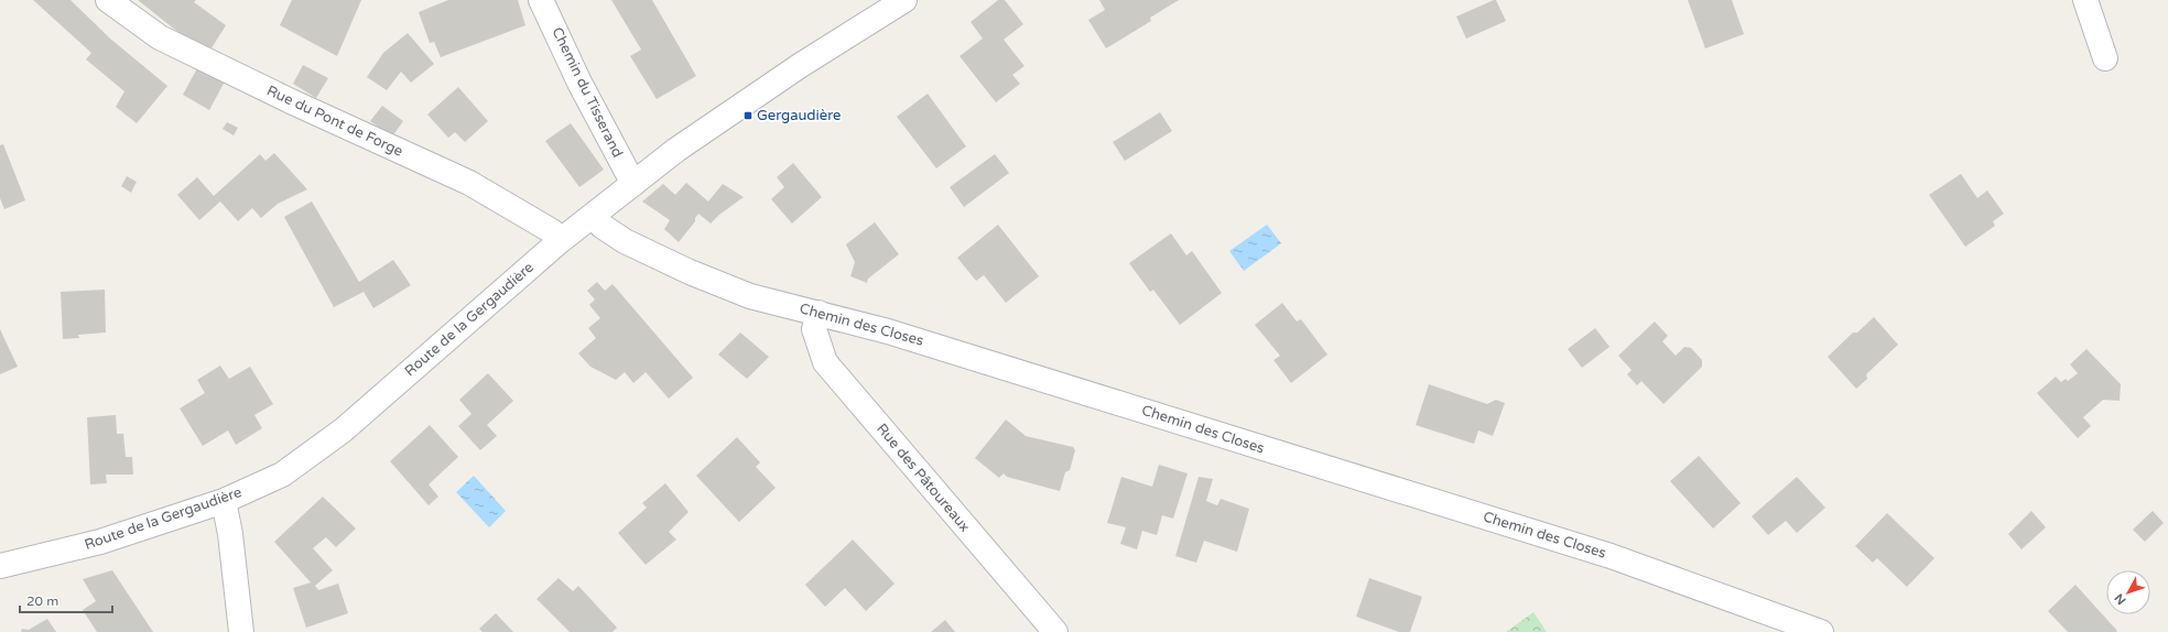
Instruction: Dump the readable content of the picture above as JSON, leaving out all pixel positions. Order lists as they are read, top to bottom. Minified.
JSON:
{"streets":{"street":["Chemin du Tisserand","Rue du Pont de Forge","Route de la Gergaudière","Chemin des Closes","Rue des Pâtoureaux"]},"crossings":[["Chemin du Tisserand","Route de la Gergaudière"],["Rue du Pont de Forge","Route de la Gergaudière"],["Route de la Gergaudière","Chemin des Closes"],["Chemin des Closes","Rue des Pâtoureaux"]],"places":{"transit":["Gergaudière"]},"scale_bar":"20 m","north":"bottom left"}
